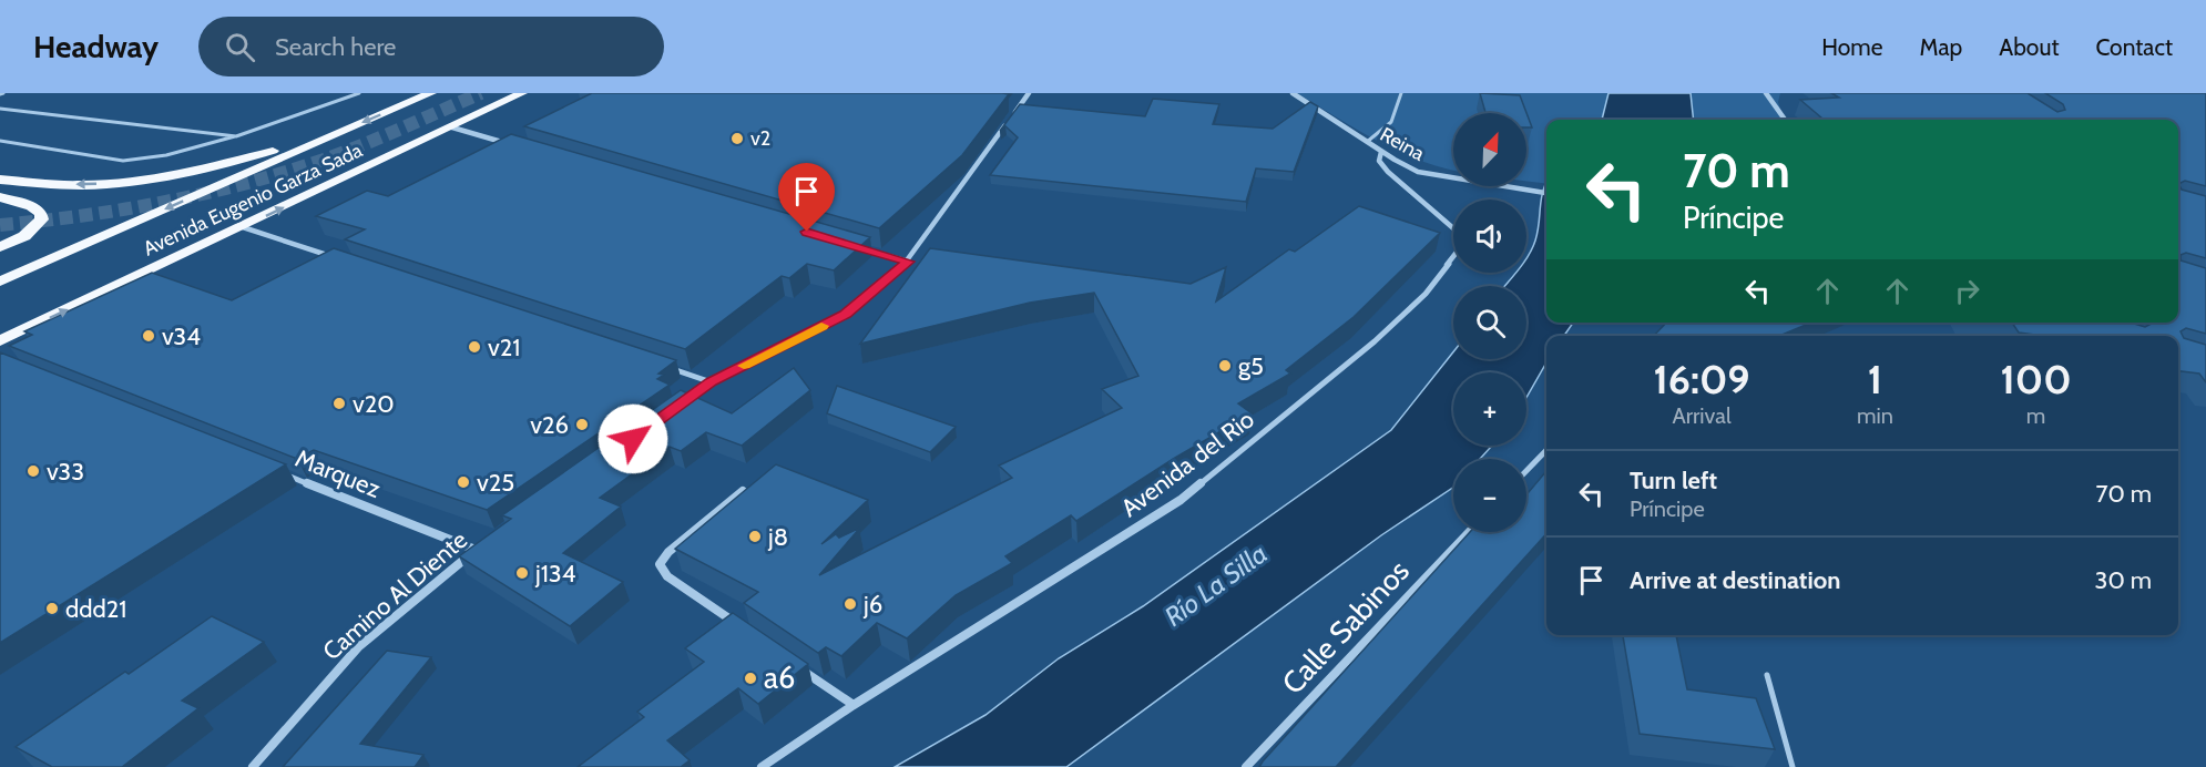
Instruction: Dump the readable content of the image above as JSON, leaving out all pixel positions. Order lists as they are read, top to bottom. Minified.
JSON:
{"streets":{"highway":["Avenida Eugenio Garza Sada"],"street":["Reina","Avenida del Rio","Marquez","Camino Al Diente","Calle Sabinos"]},"crossings":[["Reina","Avenida del Rio"],["Marquez","Camino Al Diente"]],"water":["Río La Silla"],"places":["v2","v34","v21","g5","v20","v26","v33","v25","j8","j134","j6","ddd21","a6"],"north":"top right","page":{"header":"Headway","search":"Search here","nav":["Home","Map","About","Contact"],"map_buttons":["+","−"],"turn":["70 m","Príncipe"],"eta":["16:09","Arrival","1","min","100","m"],"list":[{"name":"Turn left","note":"Príncipe","value":"70 m"},{"name":"Arrive at destination","value":"30 m"}]}}
